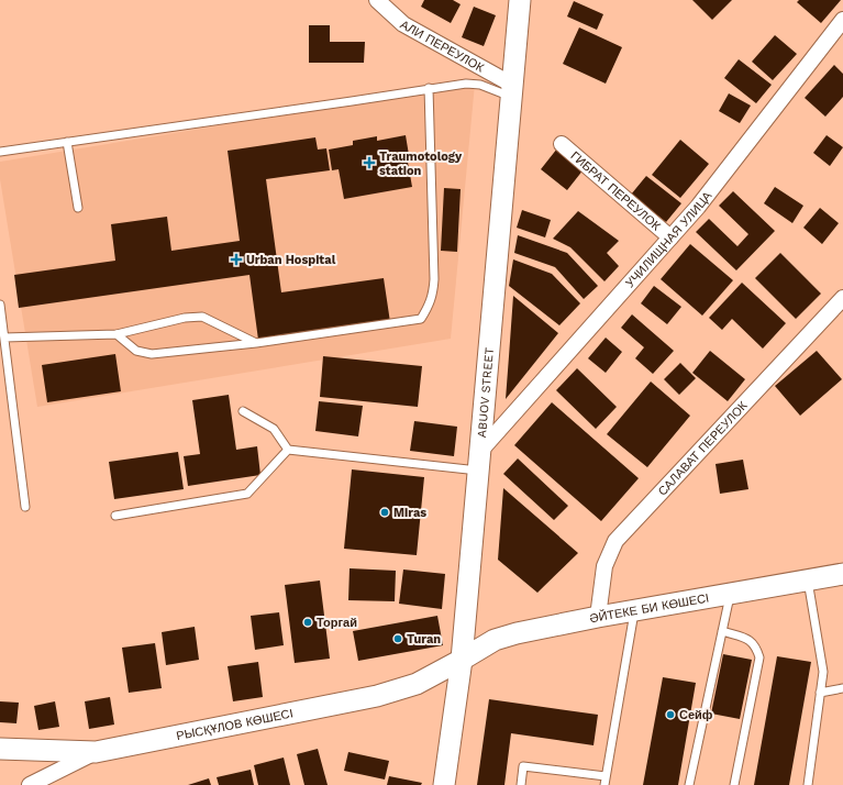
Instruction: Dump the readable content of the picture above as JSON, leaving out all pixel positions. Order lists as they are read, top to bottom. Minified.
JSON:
{"streets":{"street":["АЛИ ПЕРЕУЛОК","ГИБРАТ ПЕРЕУЛОК","УЧИЛИЩНАЯ УЛИЦА","ABUOV STREET","САЛАВАТ ПЕРЕУЛОК","ӘЙТЕКЕ БИ КӨШЕСІ","РЫСҚҰЛОВ КӨШЕСІ"]},"crossings":[["АЛИ ПЕРЕУЛОК","ABUOV STREET"],["ГИБРАТ ПЕРЕУЛОК","УЧИЛИЩНАЯ УЛИЦА"],["УЧИЛИЩНАЯ УЛИЦА","ABUOV STREET"],["ABUOV STREET","ӘЙТЕКЕ БИ КӨШЕСІ"],["ABUOV STREET","РЫСҚҰЛОВ КӨШЕСІ"],["САЛАВАТ ПЕРЕУЛОК","ӘЙТЕКЕ БИ КӨШЕСІ"],["ӘЙТЕКЕ БИ КӨШЕСІ","РЫСҚҰЛОВ КӨШЕСІ"]],"places":{"health":["Traumotology station","Urban Hospital"],"other":["Miras","Торгай","Turan","Сейф"]}}
